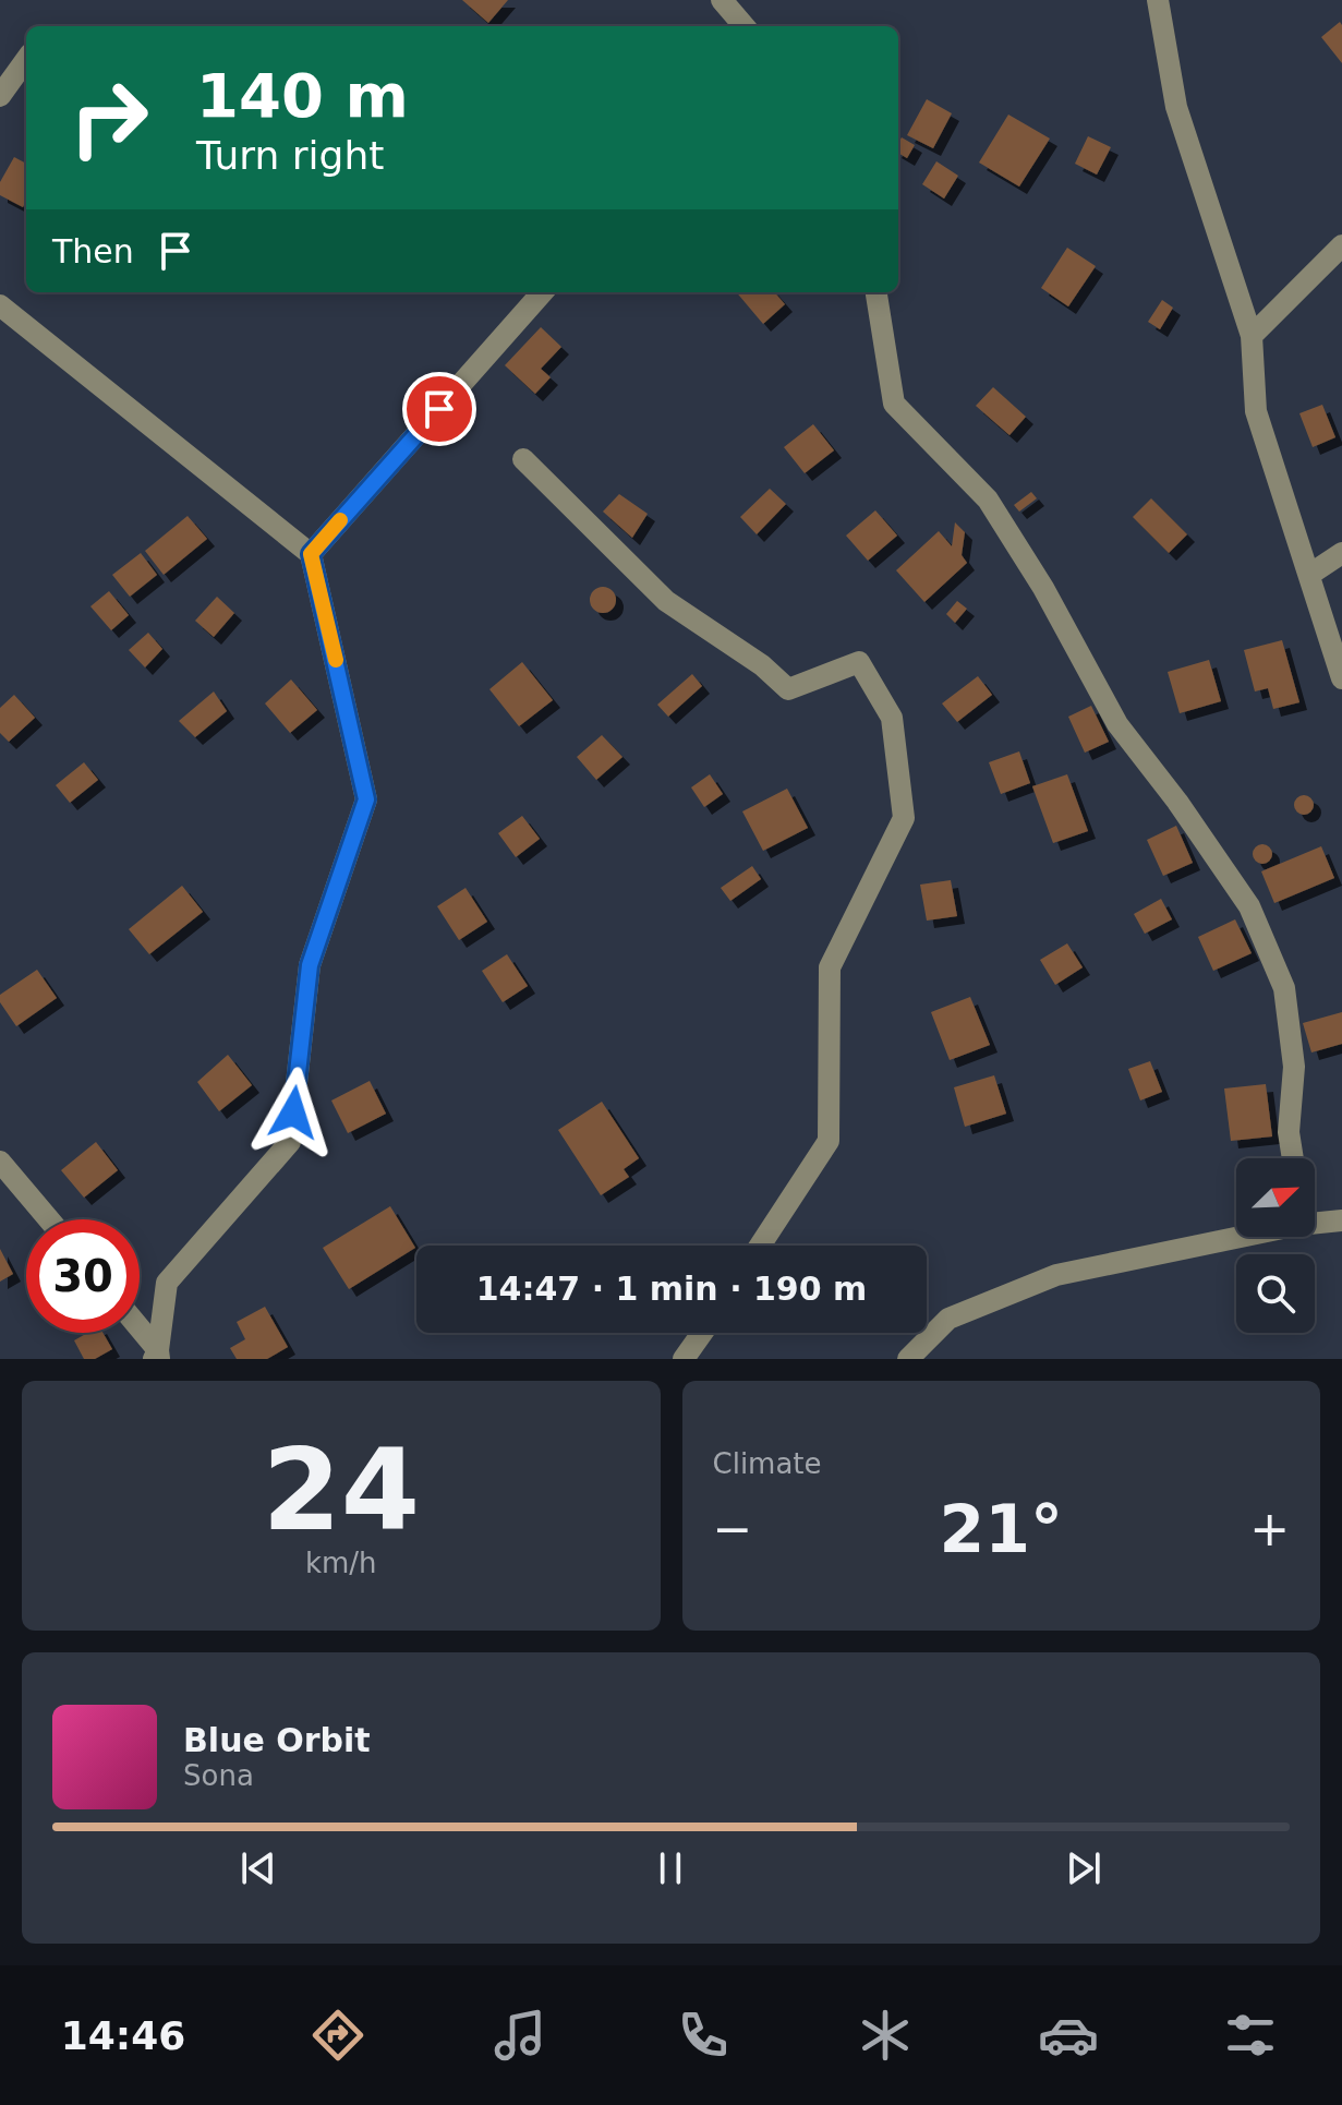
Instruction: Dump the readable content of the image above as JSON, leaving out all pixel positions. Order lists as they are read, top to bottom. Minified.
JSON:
{"north":"top right","page":{"turn":["140 m","Turn right"],"then":"Then","limit":"30","trip":"14:47 · 1 min · 190 m","tile":[["24","km/h"],"Climate"],"heat":["−","21°","+"],"song":["Blue Orbit","Sona"],"tabs":"14:46"}}
